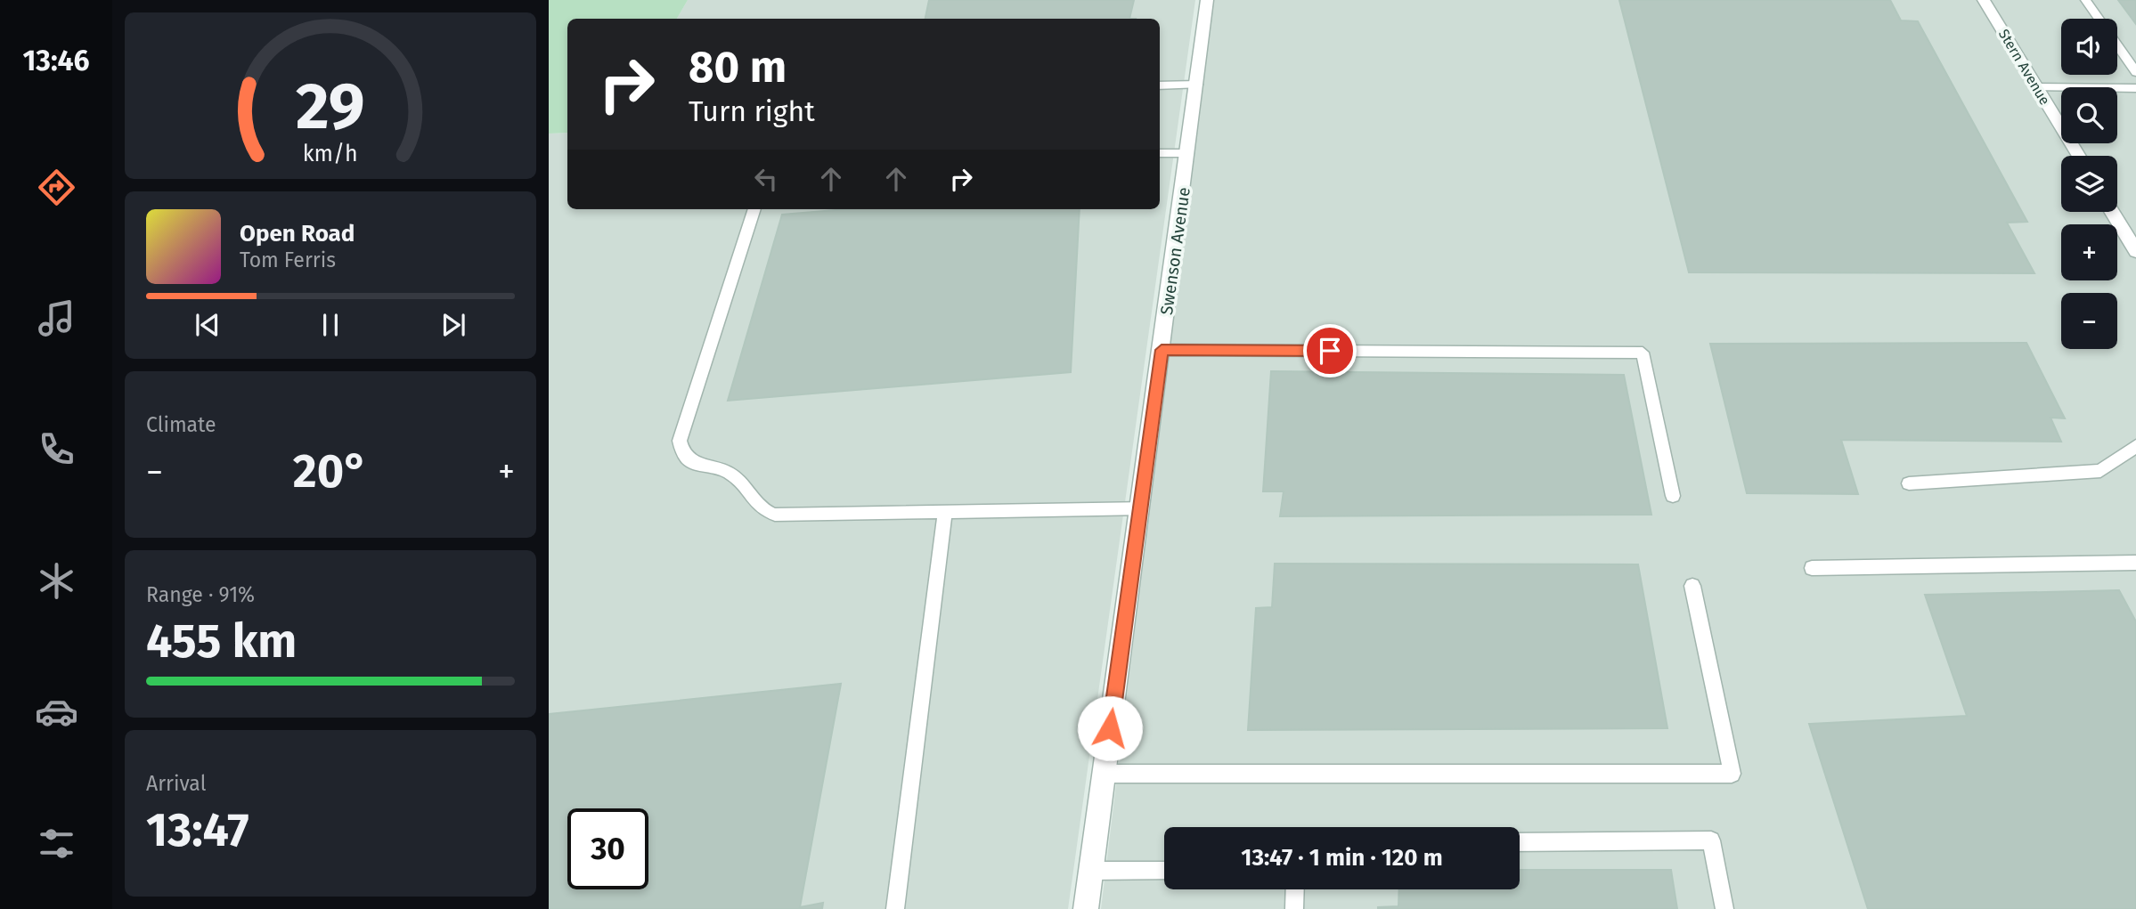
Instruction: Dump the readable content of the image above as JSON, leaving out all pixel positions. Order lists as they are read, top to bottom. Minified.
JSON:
{"streets":{"street":["Stern Avenue","Swenson Avenue"]},"page":{"tabs":"13:46","map_buttons":["+","−"],"turn":["80 m","Turn right"],"song":["Open Road","Tom Ferris"],"tile":["Climate",["Range · 91%","455 km"],["Arrival","13:47"]],"heat":["−","20°","+"],"limit":"30","trip":"13:47 · 1 min · 120 m","gauge":["29","km/h"]}}
